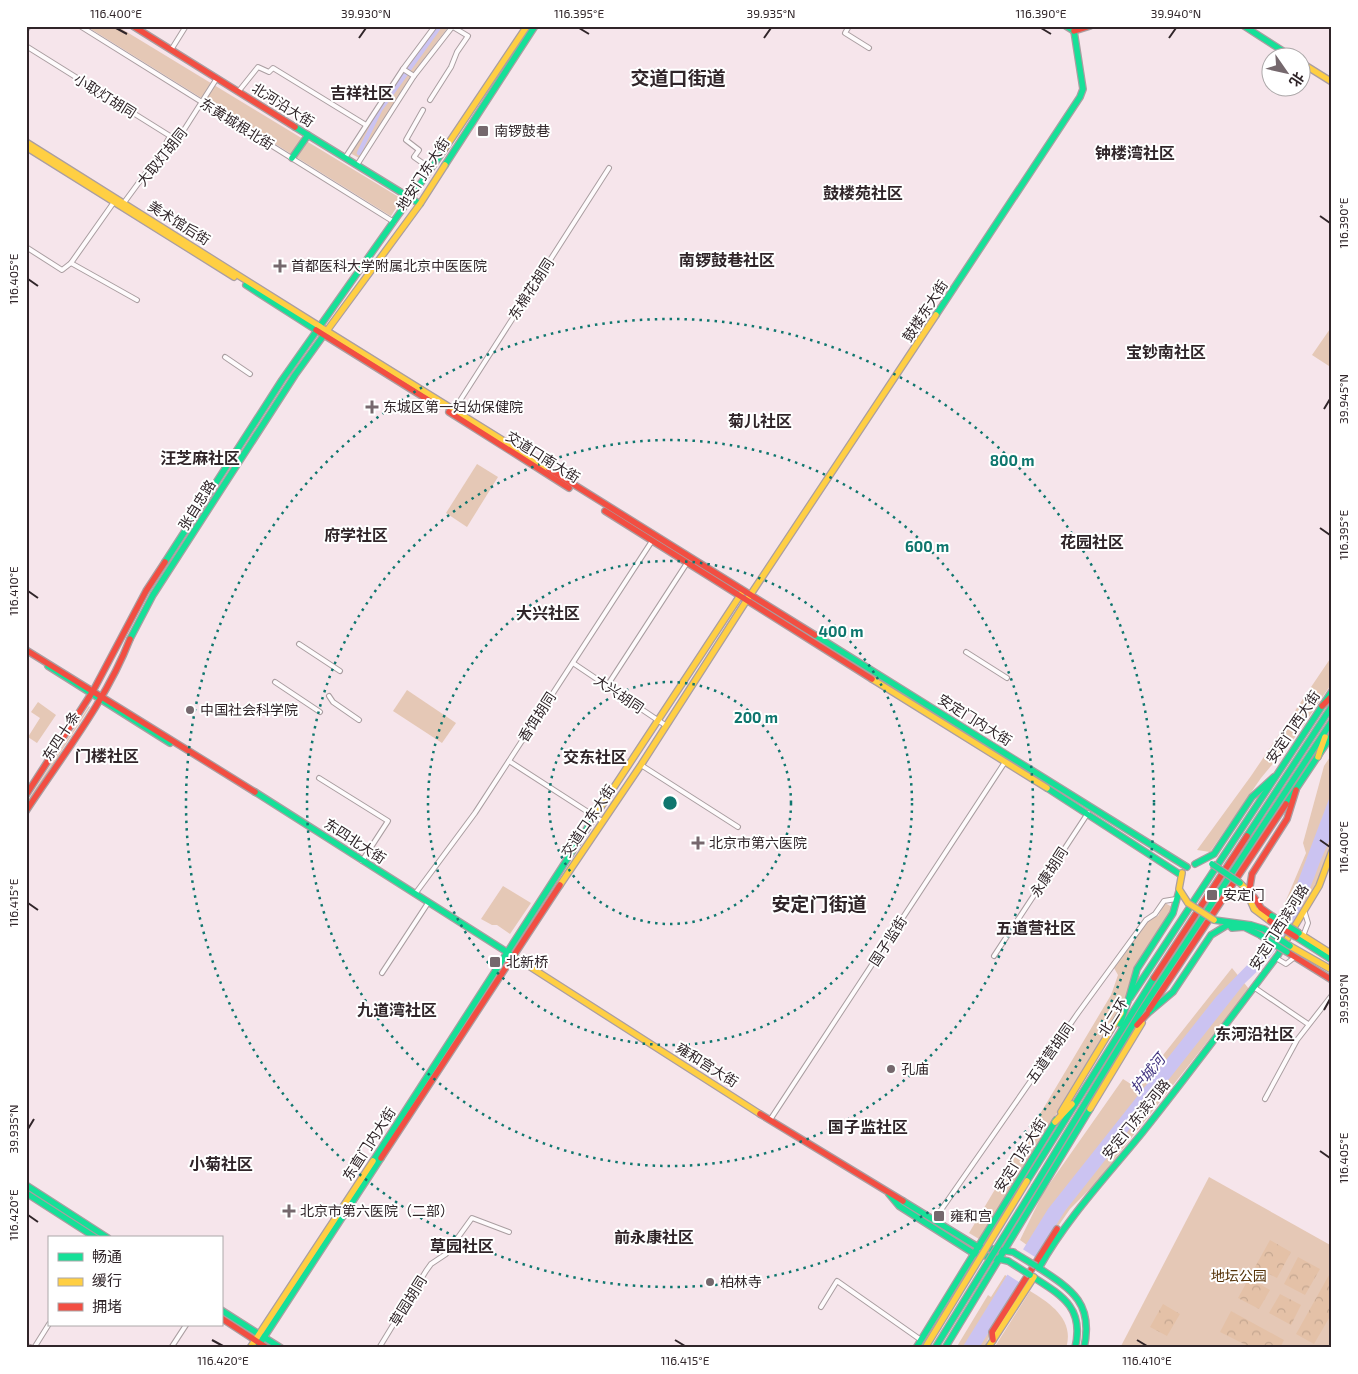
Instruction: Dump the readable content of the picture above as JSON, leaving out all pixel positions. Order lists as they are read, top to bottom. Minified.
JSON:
{"streets":{"main road":["北河沿大街","地安门东大街","美术馆后街","鼓楼东大街","交道口南大街","张自忠路","安定门内大街","安定门西大街","东四十条","交道口东大街","东四北大街","安定门西滨河路","北二环","雍和宫大街","安定门东滨河路","东直门内大街","安定门东大街"],"street":["小取灯胡同","东黄城根北街","大取灯胡同","东棉花胡同","大兴胡同","香饵胡同","永康胡同","国子监街","五道营胡同","草园胡同"]},"crossings":[["小取灯胡同","大取灯胡同"],["北河沿大街","大取灯胡同"],["北河沿大街","地安门东大街"],["东黄城根北街","大取灯胡同"],["东黄城根北街","地安门东大街"],["大取灯胡同","美术馆后街"],["地安门东大街","美术馆后街"],["地安门东大街","交道口南大街"],["地安门东大街","张自忠路"],["美术馆后街","交道口南大街"],["美术馆后街","张自忠路"],["东棉花胡同","交道口南大街"],["鼓楼东大街","交道口南大街"],["鼓楼东大街","安定门内大街"],["鼓楼东大街","交道口东大街"],["交道口南大街","张自忠路"],["交道口南大街","香饵胡同"],["交道口南大街","安定门内大街"],["交道口南大街","交道口东大街"],["张自忠路","东四十条"],["张自忠路","东四北大街"],["大兴胡同","香饵胡同"],["大兴胡同","交道口东大街"],["香饵胡同","东四北大街"],["安定门内大街","交道口东大街"],["安定门内大街","永康胡同"],["安定门内大街","国子监街"],["东四十条","东四北大街"],["交道口东大街","东四北大街"],["交道口东大街","雍和宫大街"],["交道口东大街","东直门内大街"],["东四北大街","雍和宫大街"],["东四北大街","东直门内大街"],["安定门西滨河路","安定门东滨河路"],["国子监街","雍和宫大街"],["五道营胡同","雍和宫大街"],["雍和宫大街","东直门内大街"],["雍和宫大街","安定门东大街"]],"districts":["交道口街道","吉祥社区","钟楼湾社区","鼓楼苑社区","南锣鼓巷社区","宝钞南社区","菊儿社区","汪芝麻社区","府学社区","花园社区","大兴社区","门楼社区","交东社区","安定门街道","五道营社区","九道湾社区","东河沿社区","国子监社区","小菊社区","前永康社区","草园社区"],"water":["护城河"],"parks":["地坛公园"],"places":{"transit":["南锣鼓巷","安定门","北新桥","雍和宫"],"health":["首都医科大学附属北京中医医院","东城区第一妇幼保健院","北京市第六医院","北京市第六医院（二部）"],"other":["中国社会科学院","孔庙","柏林寺"]},"legend":["畅通","缓行","拥堵"],"north":"bottom right","coordinates":["116.400°E","39.930°N","116.395°E","39.935°N","116.390°E","39.940°N","116.405°E","39.945°N","116.410°E","116.415°E","39.950°N","116.420°E"],"rings":["800 m","600 m","400 m","200 m"]}
